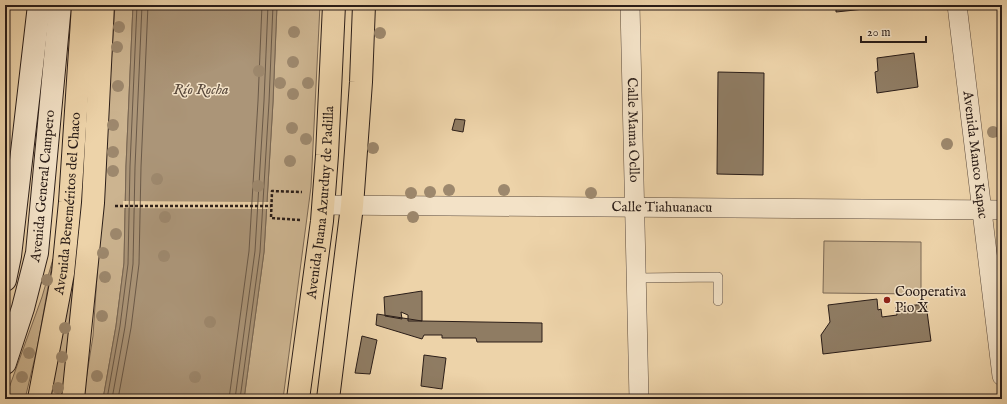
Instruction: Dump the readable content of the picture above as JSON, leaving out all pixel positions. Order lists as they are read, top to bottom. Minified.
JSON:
{"streets":{"main road":["Avenida Juana Azurduy de Padilla","Avenida Beneméritos del Chaco"],"street":["Calle Mama Ocllo","Avenida Manco Kapac","Avenida General Campero","Calle Tiahuanacu"]},"crossings":[["Calle Mama Ocllo","Calle Tiahuanacu"],["Avenida Manco Kapac","Calle Tiahuanacu"],["Avenida Juana Azurduy de Padilla","Calle Tiahuanacu"]],"water":["Río Rocha"],"places":["Cooperativa Pio X"],"scale_bar":"20 m"}
